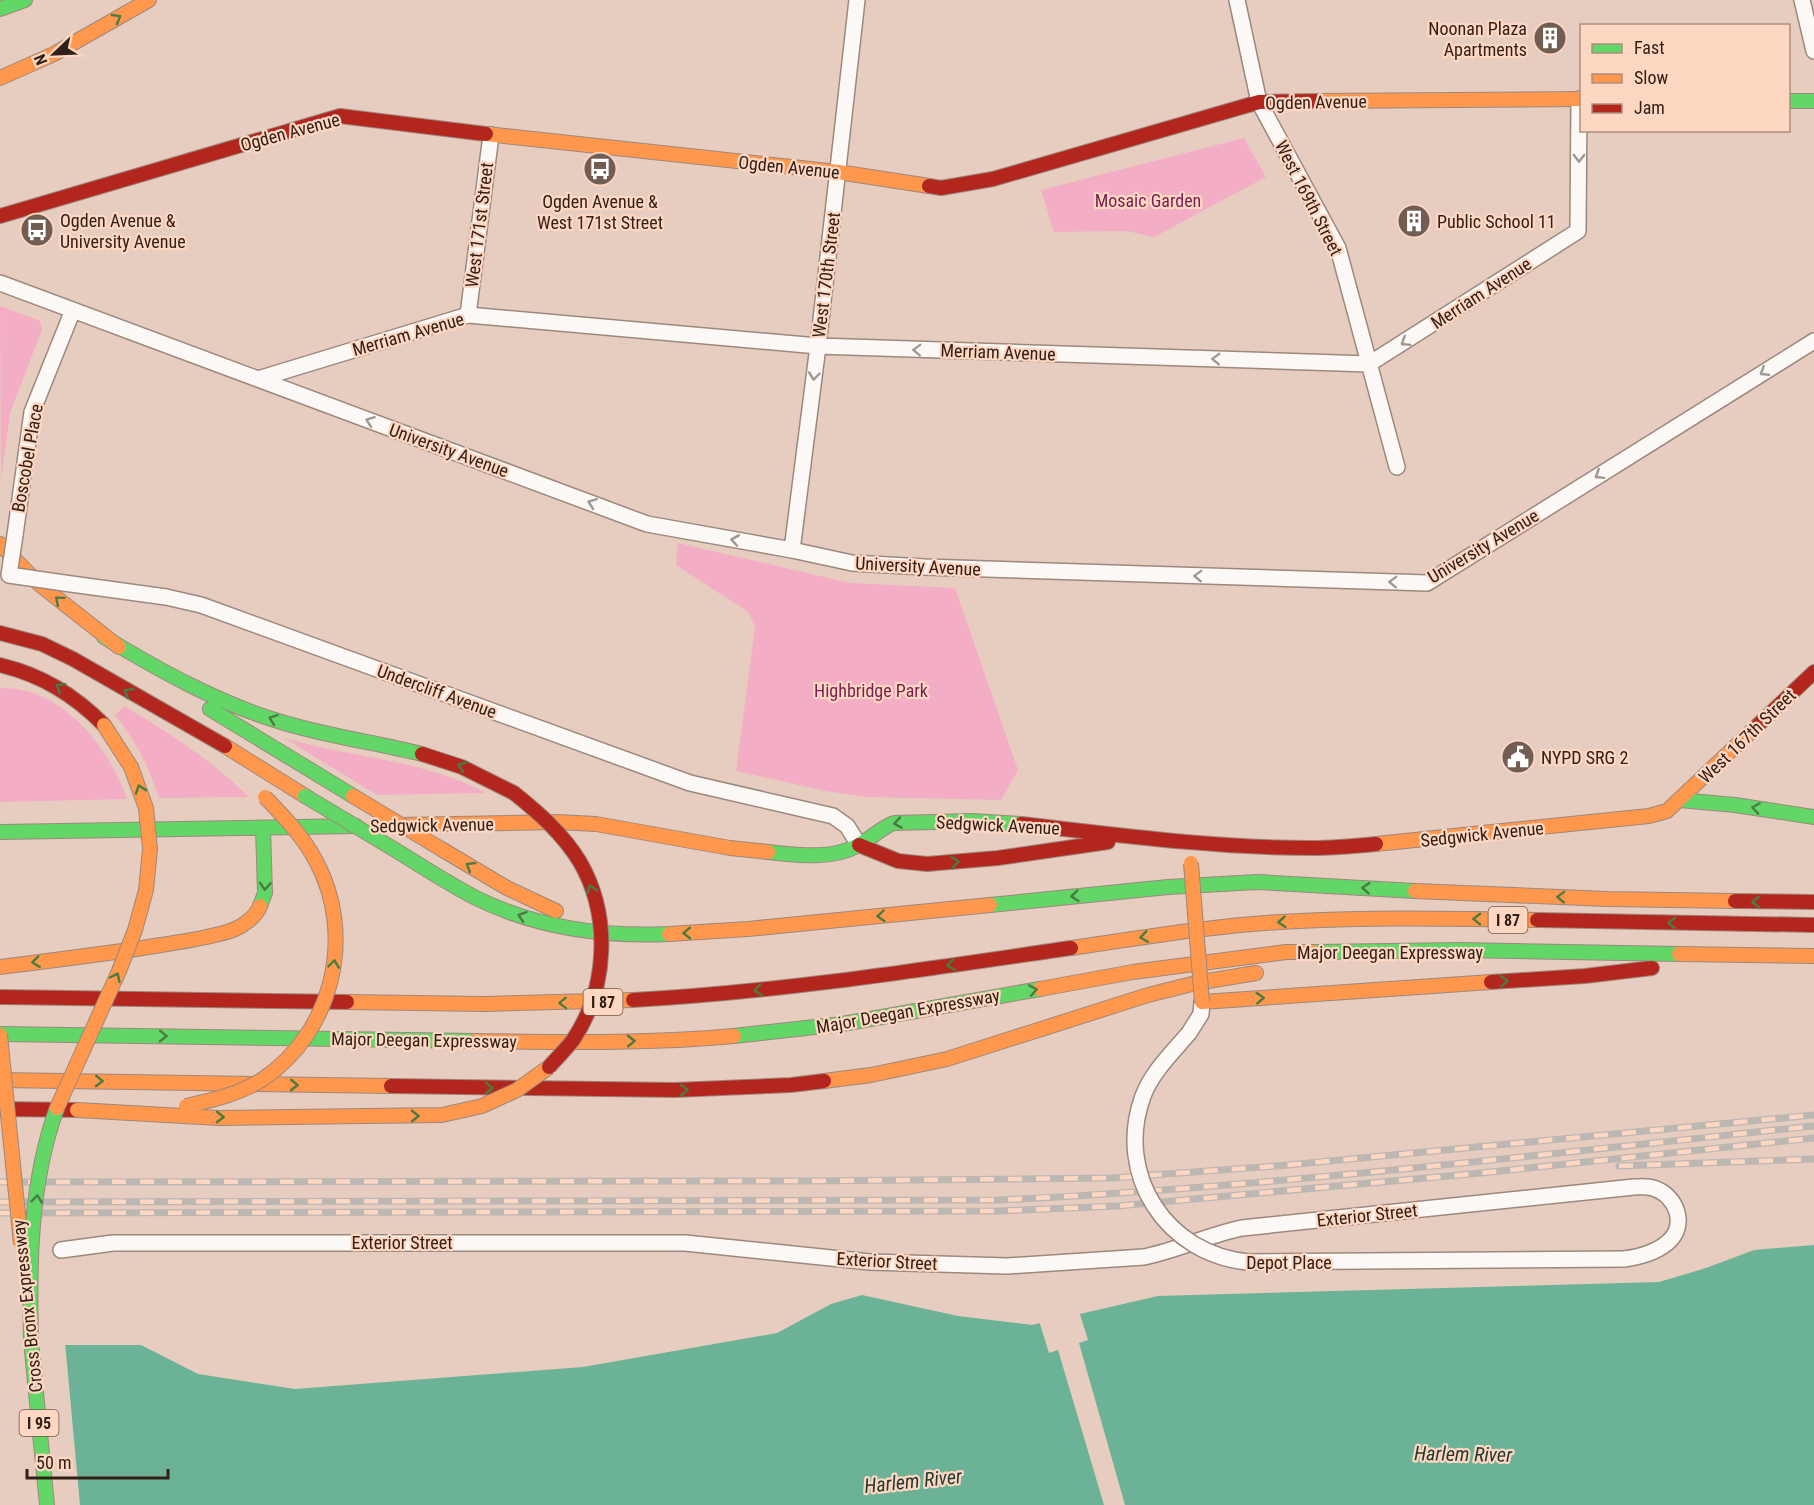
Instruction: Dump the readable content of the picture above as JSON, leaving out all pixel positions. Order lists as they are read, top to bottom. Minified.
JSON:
{"streets":{"main road":["Ogden Avenue","West 167th Street","Sedgwick Avenue","I 87","Major Deegan Expressway","Depot Place","Cross Bronx Expressway","I 95"],"street":["West 169th Street","West 171st Street","West 170th Street","Merriam Avenue","University Avenue","Boscobel Place","Undercliff Avenue","Exterior Street"]},"crossings":[["Ogden Avenue","West 169th Street"],["Ogden Avenue","West 171st Street"],["Ogden Avenue","West 170th Street"],["Ogden Avenue","Merriam Avenue"],["West 169th Street","Merriam Avenue"],["West 171st Street","Merriam Avenue"],["West 170th Street","Merriam Avenue"],["West 170th Street","University Avenue"],["Merriam Avenue","University Avenue"],["University Avenue","Boscobel Place"],["Boscobel Place","Undercliff Avenue"],["Undercliff Avenue","Sedgwick Avenue"],["West 167th Street","Sedgwick Avenue"],["Sedgwick Avenue","Depot Place"],["Major Deegan Expressway","Cross Bronx Expressway"],["Exterior Street","Depot Place"]],"one_way":["West 170th Street","Merriam Avenue","University Avenue"],"water":["Harlem River"],"parks":["Mosaic Garden","Highbridge Park"],"places":{"building":["Noonan Plaza Apartments","Public School 11"],"bus stop":["Ogden Avenue & West 171st Street","Ogden Avenue & University Avenue"],"public building":["NYPD SRG 2"]},"legend":["Fast","Slow","Jam"],"scale_bar":"50 m","north":"bottom left"}
